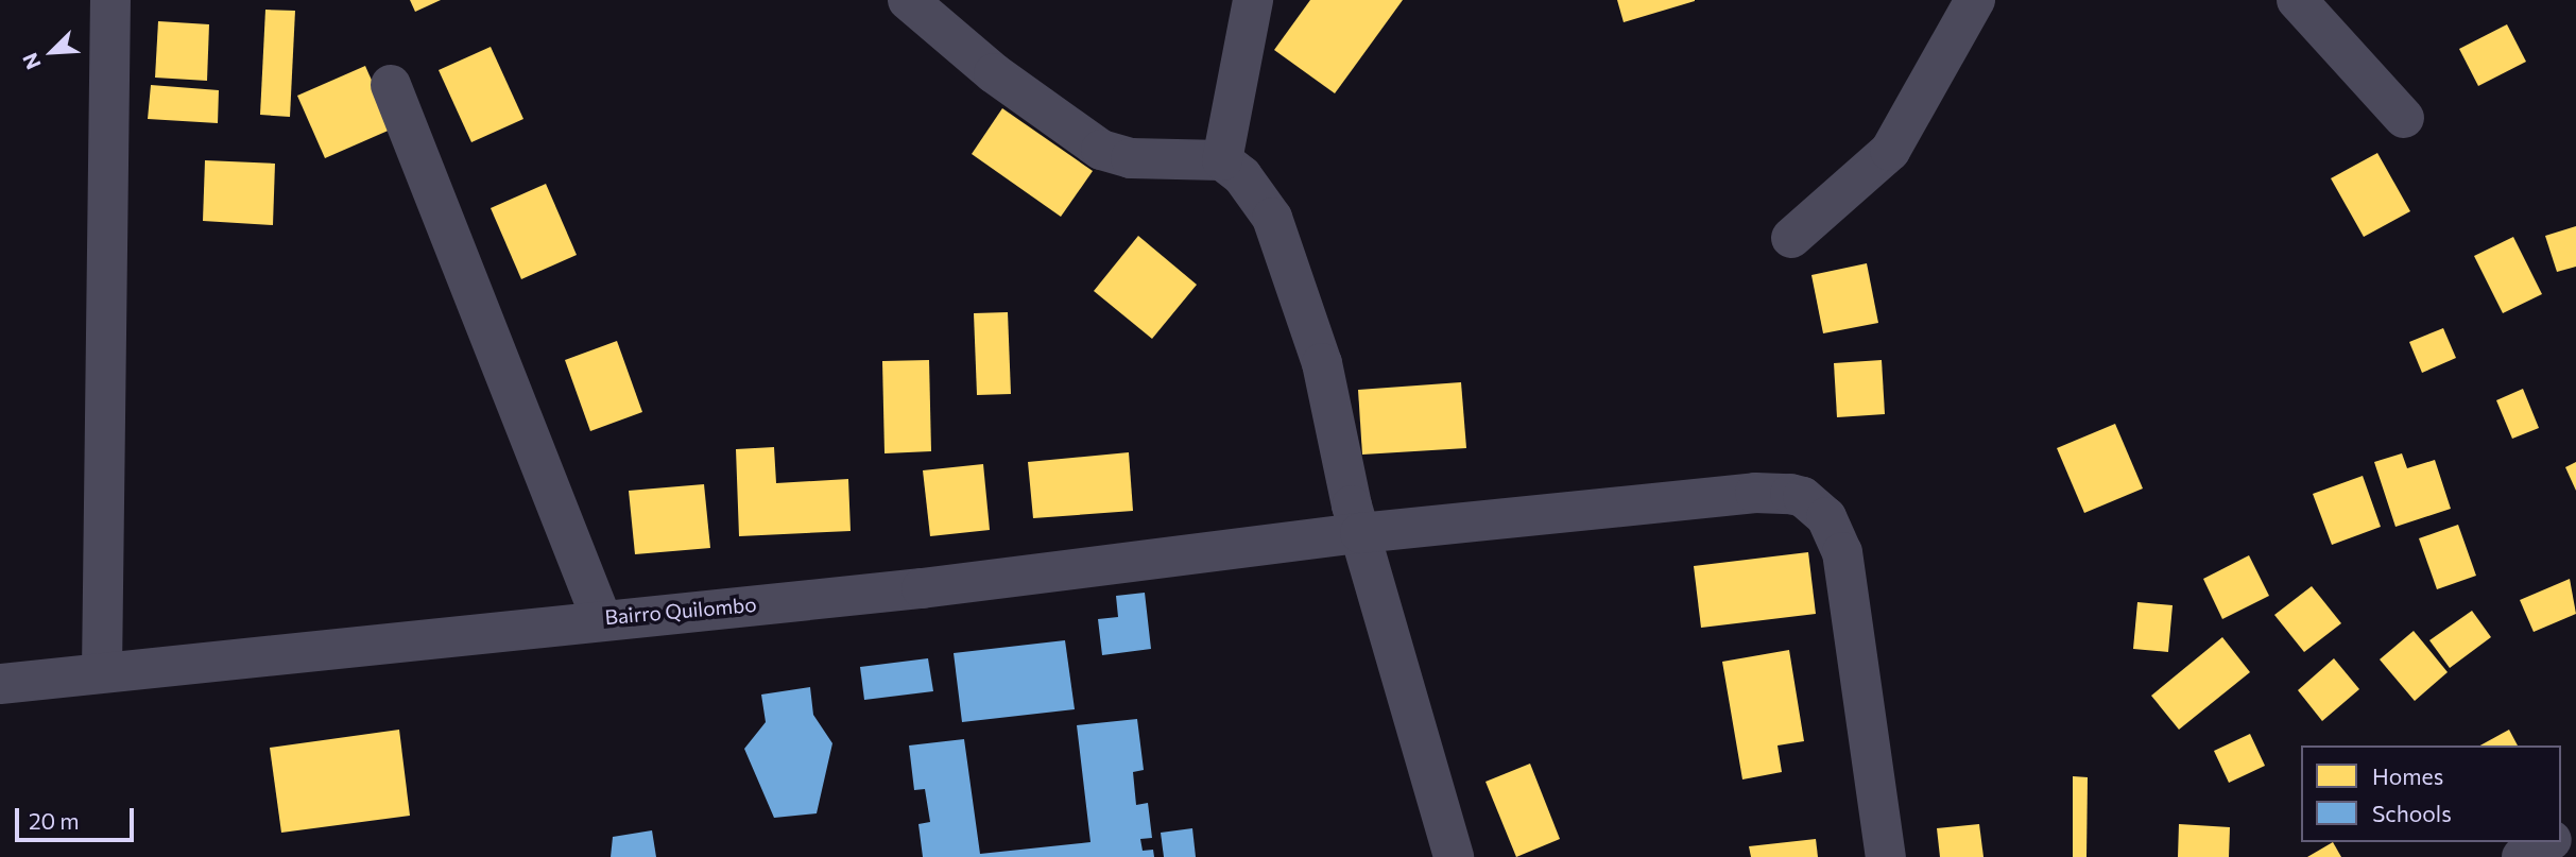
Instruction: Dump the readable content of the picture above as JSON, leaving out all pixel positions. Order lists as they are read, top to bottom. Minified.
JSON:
{"streets":{"street":["Bairro Quilombo"]},"legend":["Homes","Schools"],"scale_bar":"20 m","north":"bottom left"}
